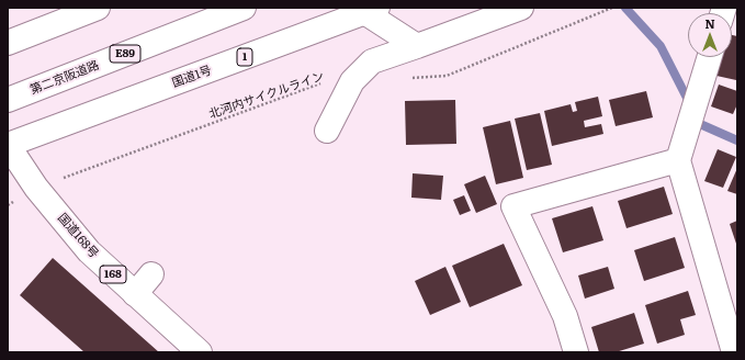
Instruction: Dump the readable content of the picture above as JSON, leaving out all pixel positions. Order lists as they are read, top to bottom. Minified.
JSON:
{"streets":{"main road":["E89","1","国道1号","第二京阪道路","国道168号","168"],"path":["北河内サイクルライン"]},"crossings":[["国道1号","国道168号"],["北河内サイクルライン","国道168号"]],"north":"top"}
